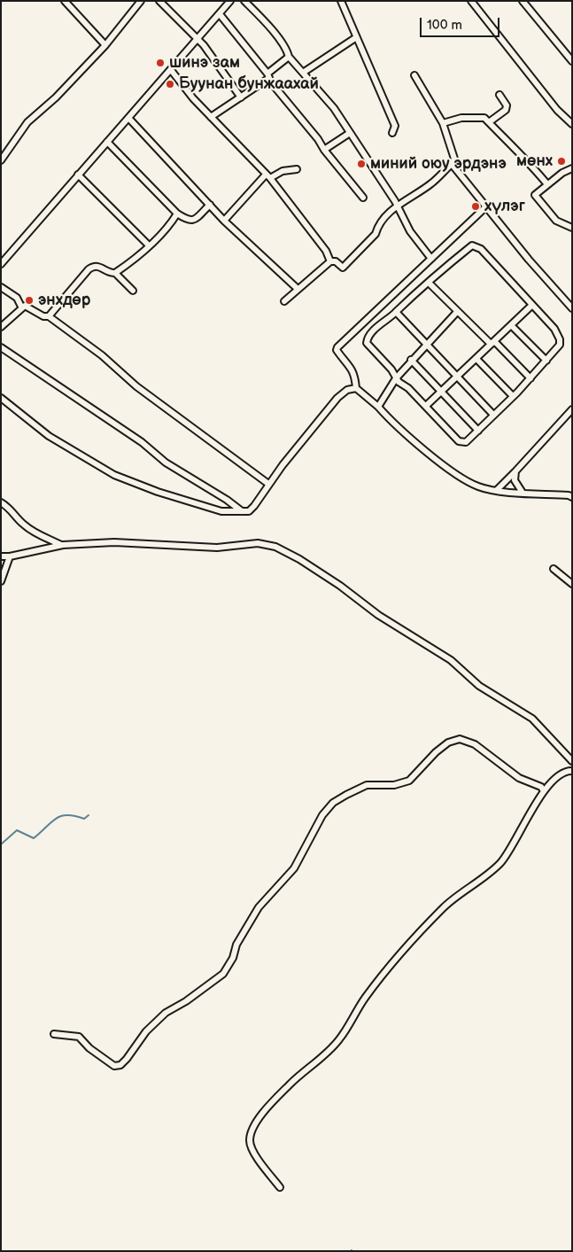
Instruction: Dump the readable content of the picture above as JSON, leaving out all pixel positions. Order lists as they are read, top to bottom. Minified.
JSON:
{"places":["шинэ зам","Буунан бунжаахай","мөнх","миний оюу эрдэнэ","хүлэг","энхдөр"],"scale_bar":"100 m"}
